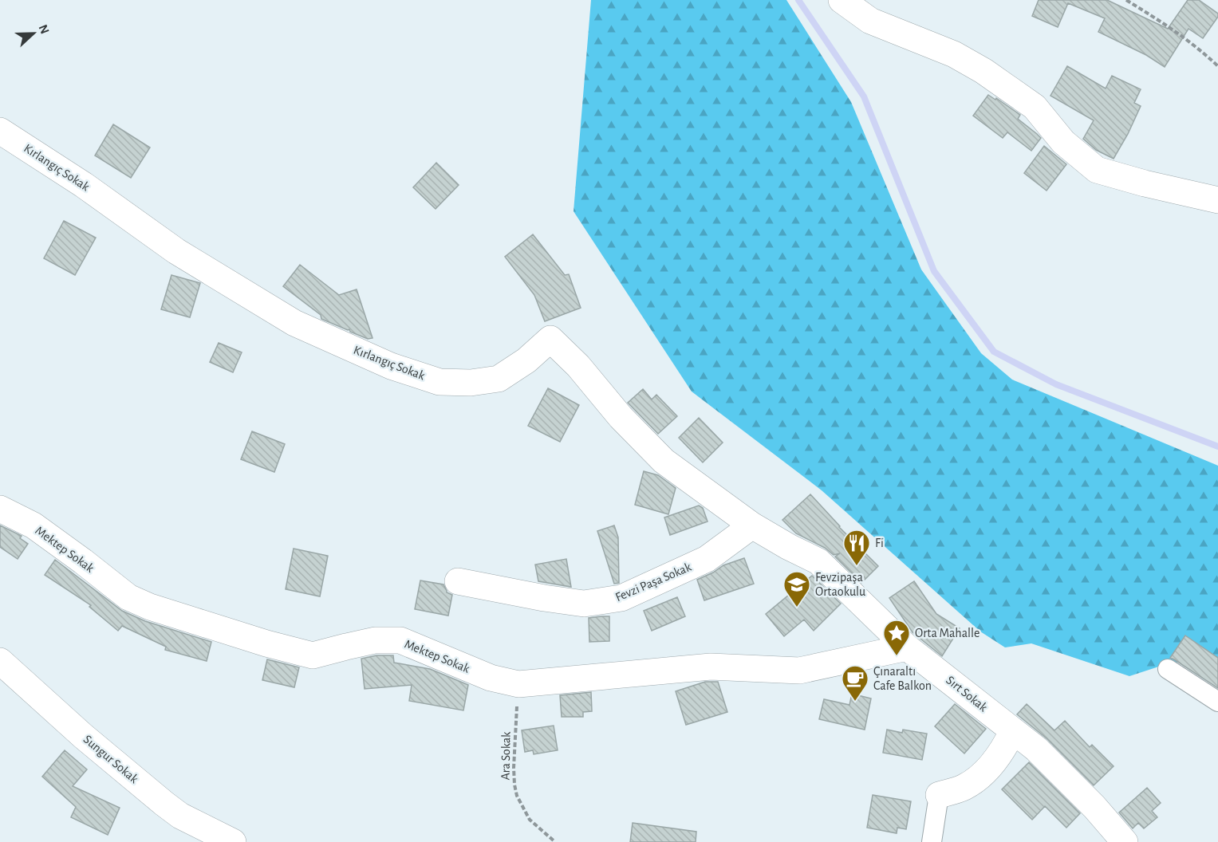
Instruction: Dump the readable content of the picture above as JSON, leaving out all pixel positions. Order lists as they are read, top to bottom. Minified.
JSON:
{"streets":{"street":["Kırlangıç Sokak","Mektep Sokak","Fevzi Paşa Sokak","Sırt Sokak","Sungur Sokak"],"path":["Ara Sokak"]},"crossings":[["Kırlangıç Sokak","Fevzi Paşa Sokak"],["Kırlangıç Sokak","Sırt Sokak"],["Mektep Sokak","Sırt Sokak"],["Mektep Sokak","Ara Sokak"],["Fevzi Paşa Sokak","Sırt Sokak"]],"places":{"restaurant":["Fi"],"school or university":["Fevzipaşa Ortaokulu"],"place":["Orta Mahalle"],"cafe":["Çınaraltı Cafe Balkon"]},"north":"right"}
